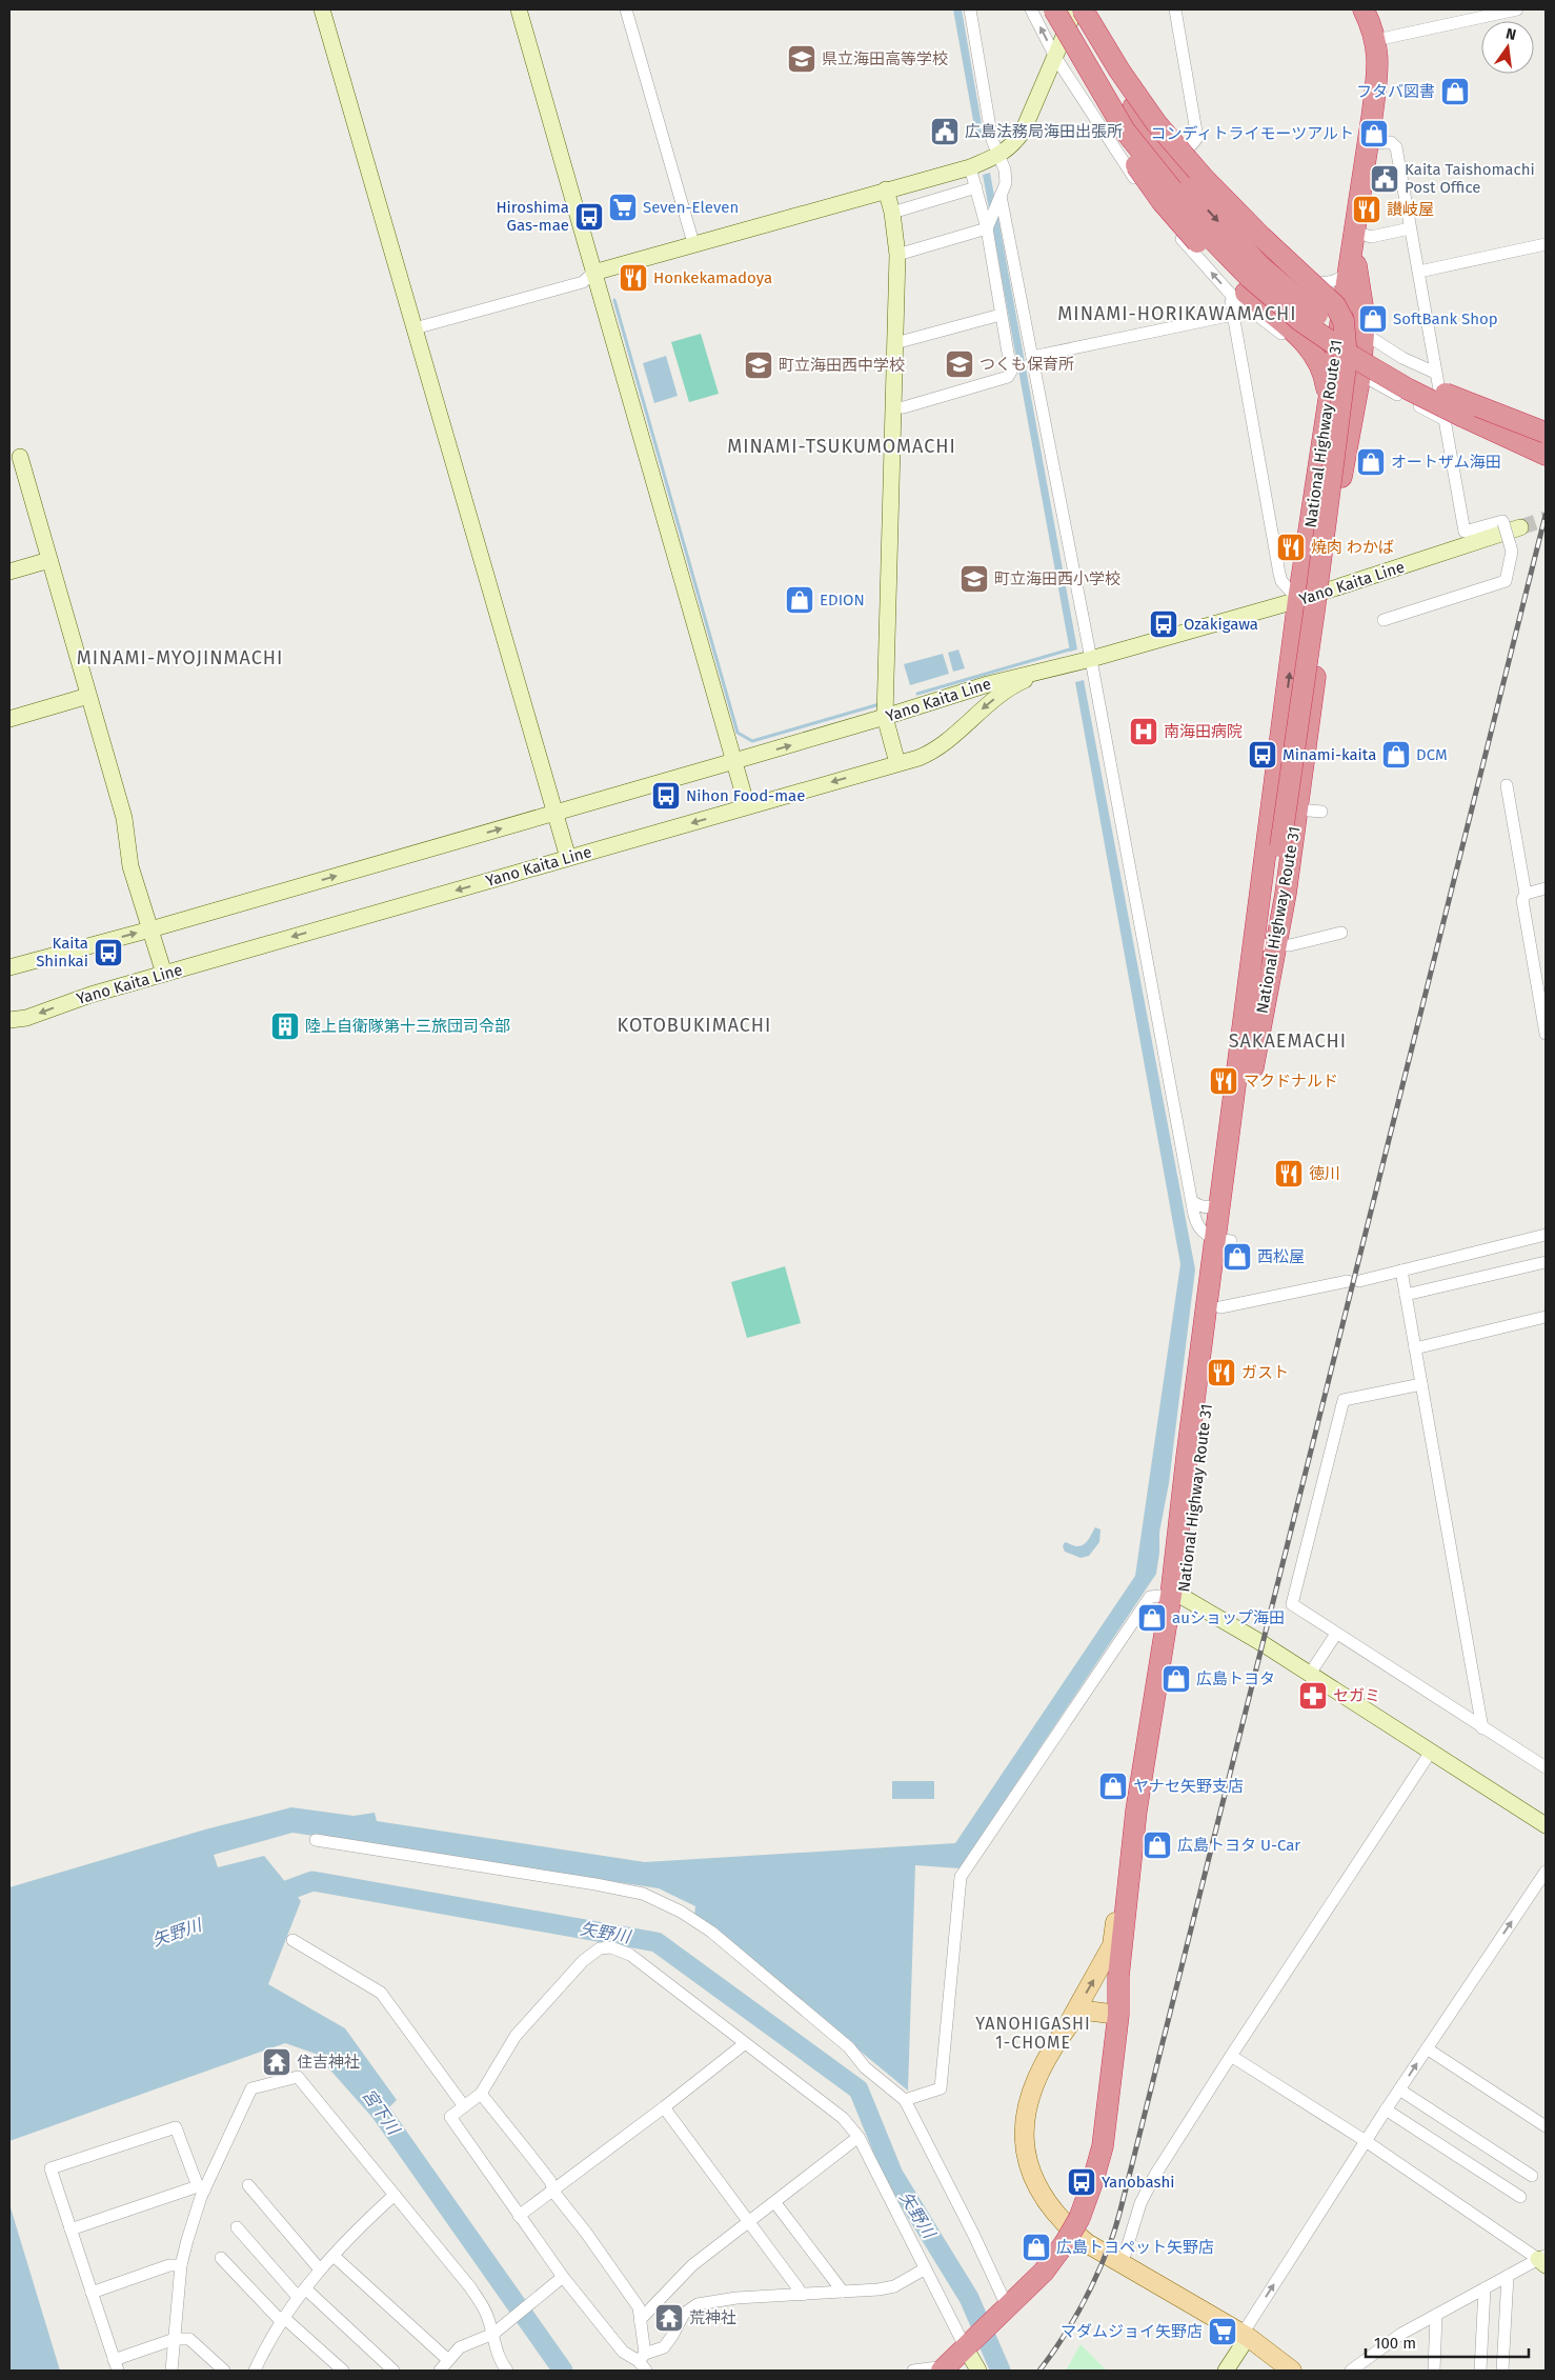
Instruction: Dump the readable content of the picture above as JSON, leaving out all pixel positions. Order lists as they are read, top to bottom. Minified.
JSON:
{"streets":{"highway":["National Highway Route 31"],"street":["Yano Kaita Line"]},"crossings":[["National Highway Route 31","Yano Kaita Line"]],"districts":["MINAMI-HORIKAWAMACHI","MINAMI-TSUKUMOMACHI","MINAMI-MYOJINMACHI","KOTOBUKIMACHI","SAKAEMACHI","YANOHIGASHI 1-CHOME"],"water":["矢野川","宮下川"],"places":{"school or university":["県立海田高等学校","つくも保育所","町立海田西中学校","町立海田西小学校"],"shop":["フタバ図書","コンディトライモーツアルト","SoftBank Shop","オートザム海田","EDION","DCM","西松屋","auショップ海田","広島トヨタ","ヤナセ矢野支店","広島トヨタ U-Car","広島トヨペット矢野店"],"public building":["広島法務局海田出張所","Kaita Taishomachi Post Office"],"supermarket":["Seven-Eleven","マダムジョイ矢野店"],"restaurant":["讃岐屋","Honkekamadoya","焼肉 わかば","マクドナルド","徳川","ガスト"],"bus stop":["Hiroshima Gas-mae","Ozakigawa","Minami-kaita","Nihon Food-mae","Kaita Shinkai","Yanobashi"],"hospital":["南海田病院"],"building":["陸上自衛隊第十三旅団司令部"],"pharmacy":["セガミ"],"temple":["住吉神社","荒神社"]},"scale_bar":"100 m","north":"top"}
